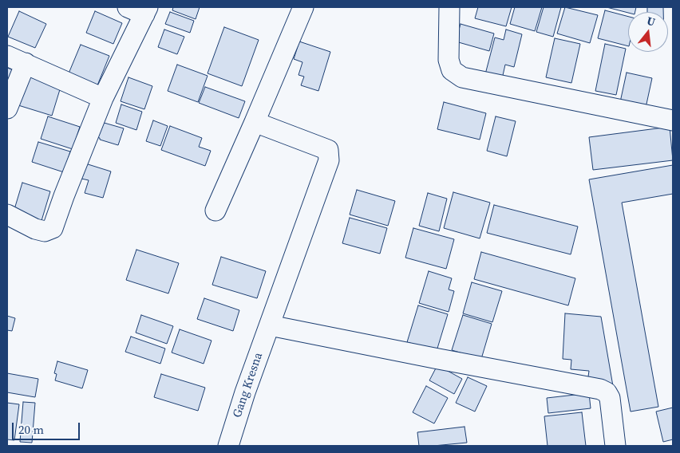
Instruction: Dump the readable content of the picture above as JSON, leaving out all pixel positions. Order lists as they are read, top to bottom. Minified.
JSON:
{"streets":{"street":["Gang Kresna"]},"scale_bar":"20 m","north":"top"}
